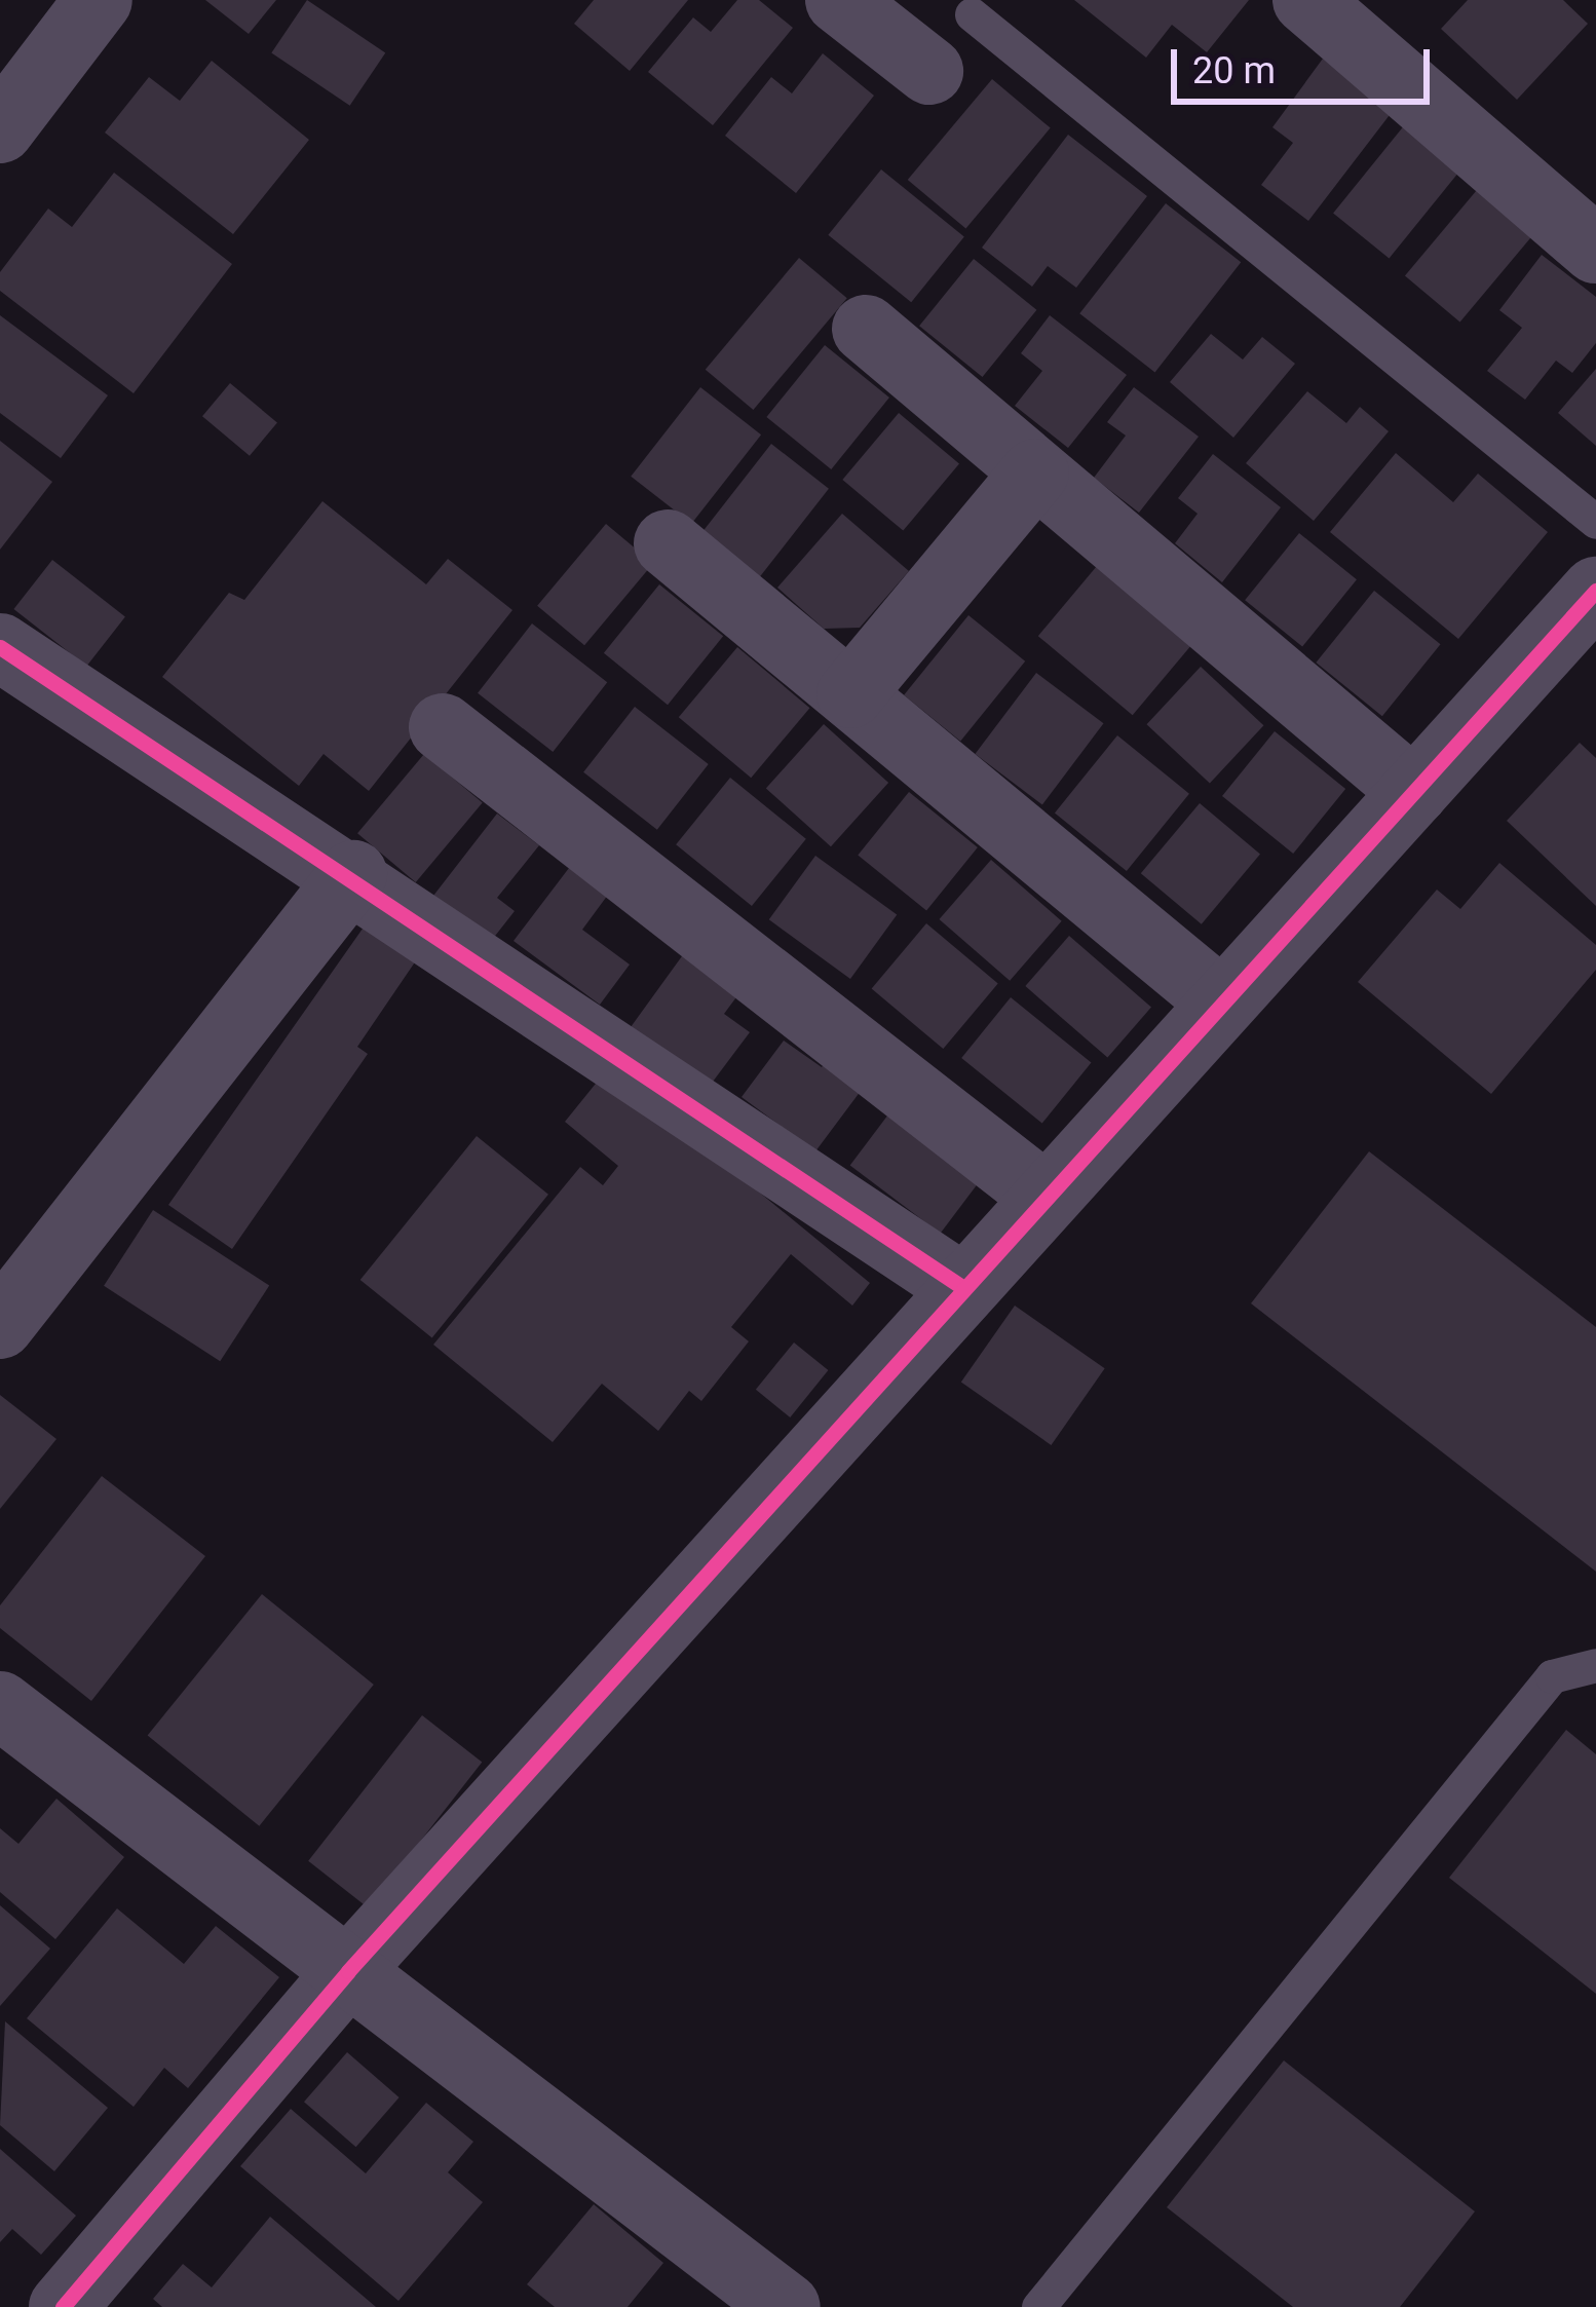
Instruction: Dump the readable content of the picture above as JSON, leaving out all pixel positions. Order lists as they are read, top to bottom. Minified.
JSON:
{"scale_bar":"20 m"}
